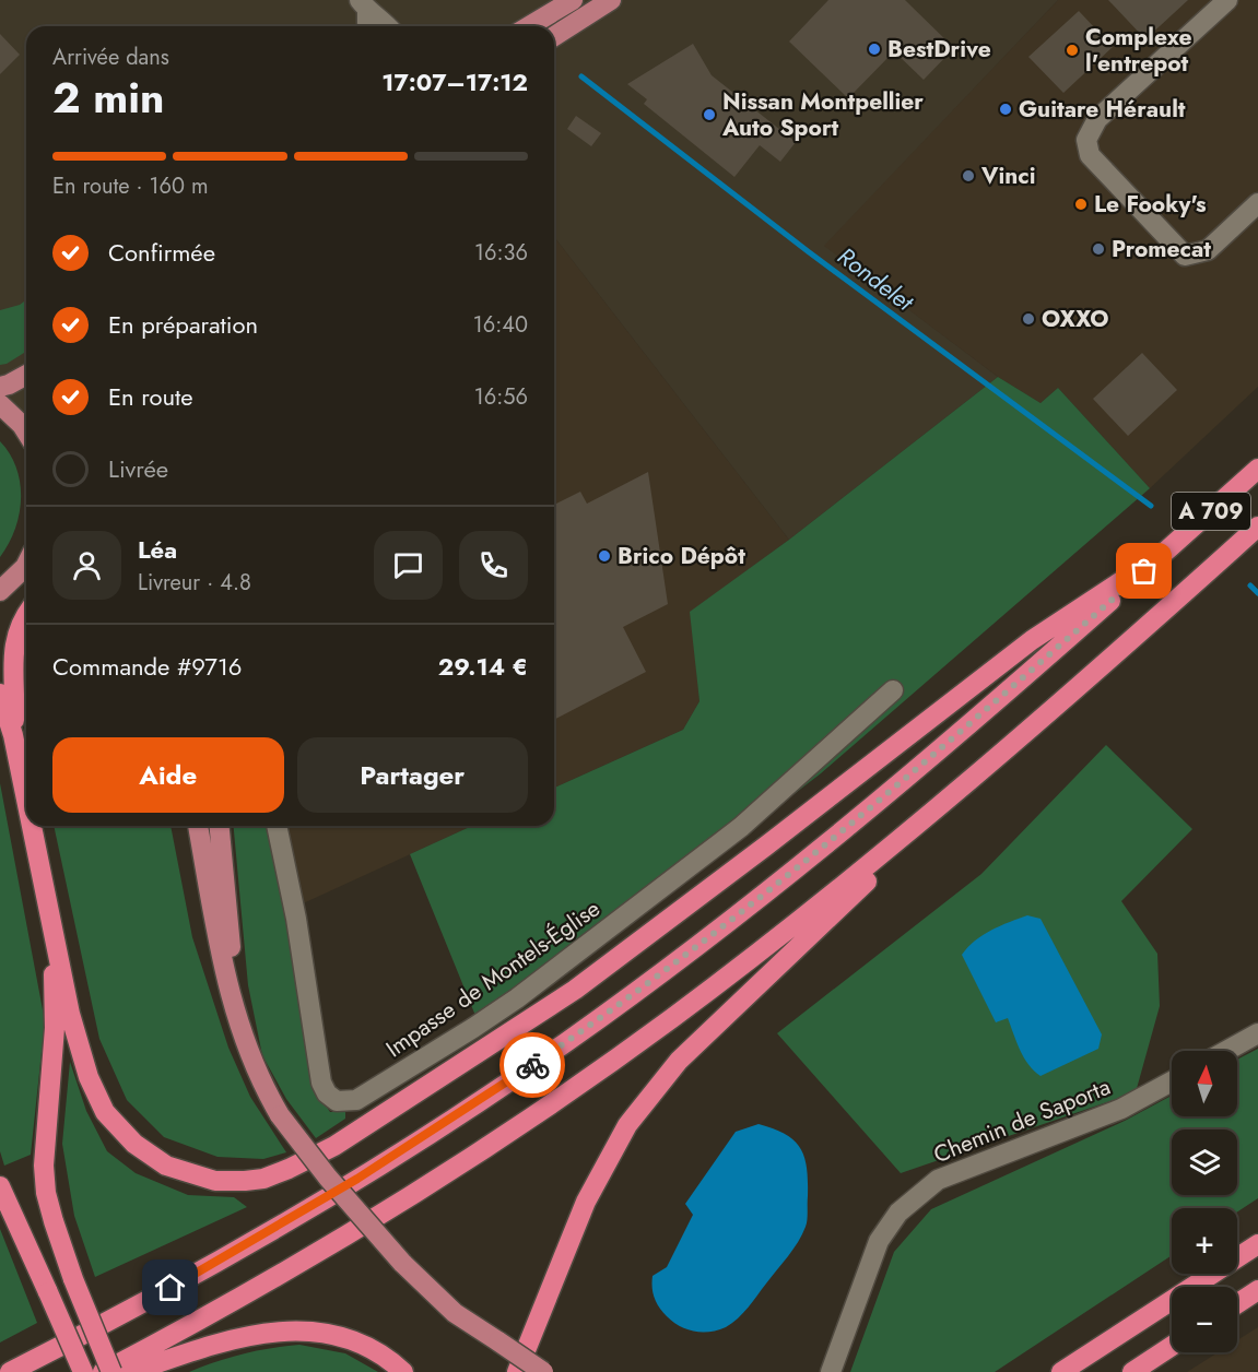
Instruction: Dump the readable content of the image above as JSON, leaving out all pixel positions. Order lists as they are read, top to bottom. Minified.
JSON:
{"streets":{"highway":["A 709"],"street":["Impasse de Montels-Église","Chemin de Saporta"]},"water":["Rondelet"],"places":["BestDrive","Complexe l'entrepot","Guitare Hérault","Nissan Montpellier Auto Sport","Vinci","Le Fooky's","Promecat","OXXO","Brico Dépôt"],"north":"top","page":{"heading":["2 min","Arrivée dans","17:07–17:12"],"panel":["Léa","Livreur · 4.8","Commande #9716","29.14 €"],"bar":"En route · 160 m","list":[["Confirmée","16:36"],["En préparation","16:40"],["En route","16:56"],"Livrée"],"buttons":["Aide","Partager"],"map_buttons":["+","−"]}}
